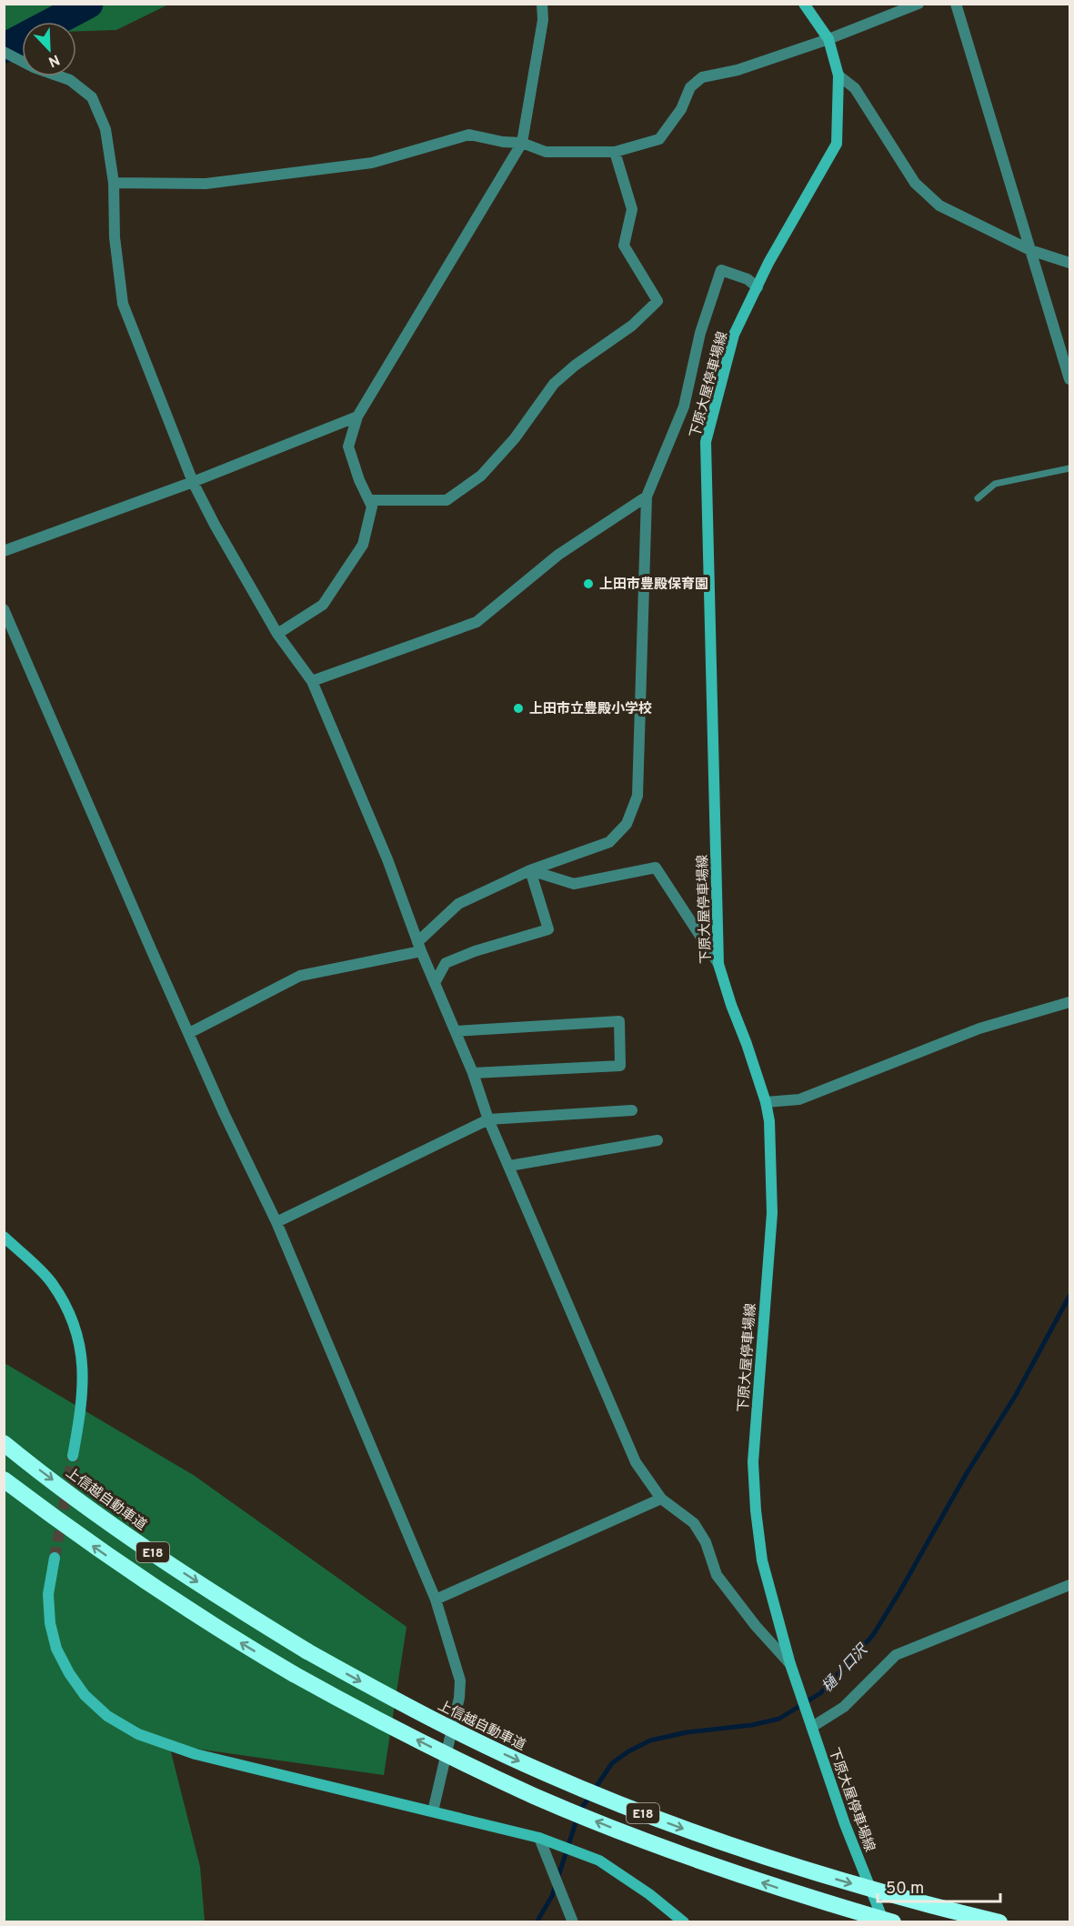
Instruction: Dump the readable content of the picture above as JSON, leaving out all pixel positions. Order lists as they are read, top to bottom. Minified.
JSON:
{"streets":{"highway":["上信越自動車道","E18"],"main road":["下原大屋停車場線"]},"water":["樋ノ口沢"],"places":["上田市豊殿保育園","上田市立豊殿小学校"],"scale_bar":"50 m","north":"bottom right"}
